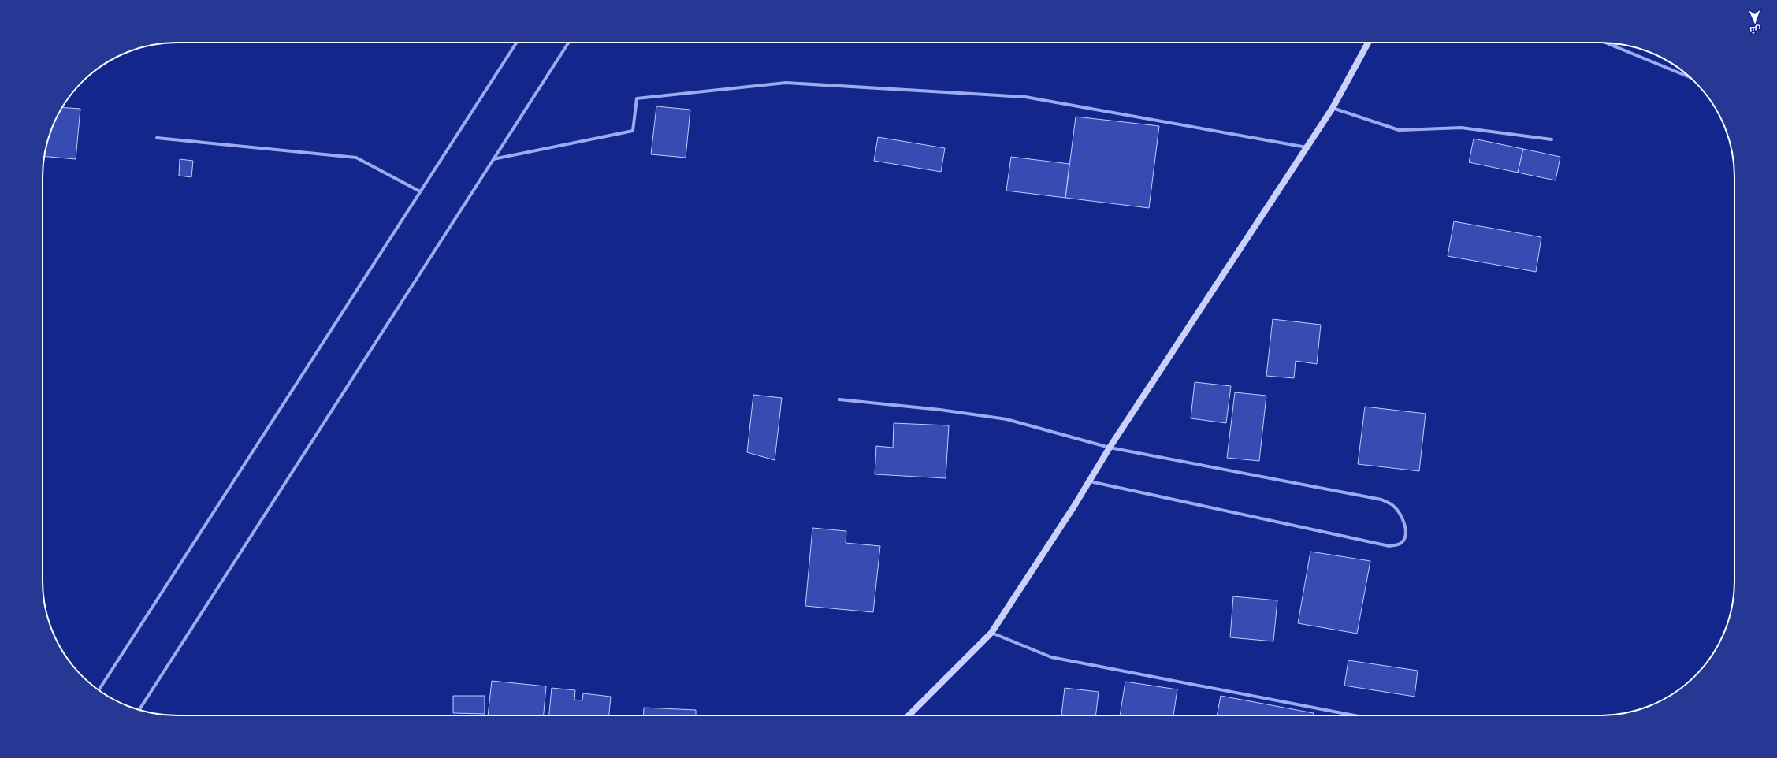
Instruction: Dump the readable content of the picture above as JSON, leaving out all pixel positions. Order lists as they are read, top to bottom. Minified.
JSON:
{"north":"bottom"}
